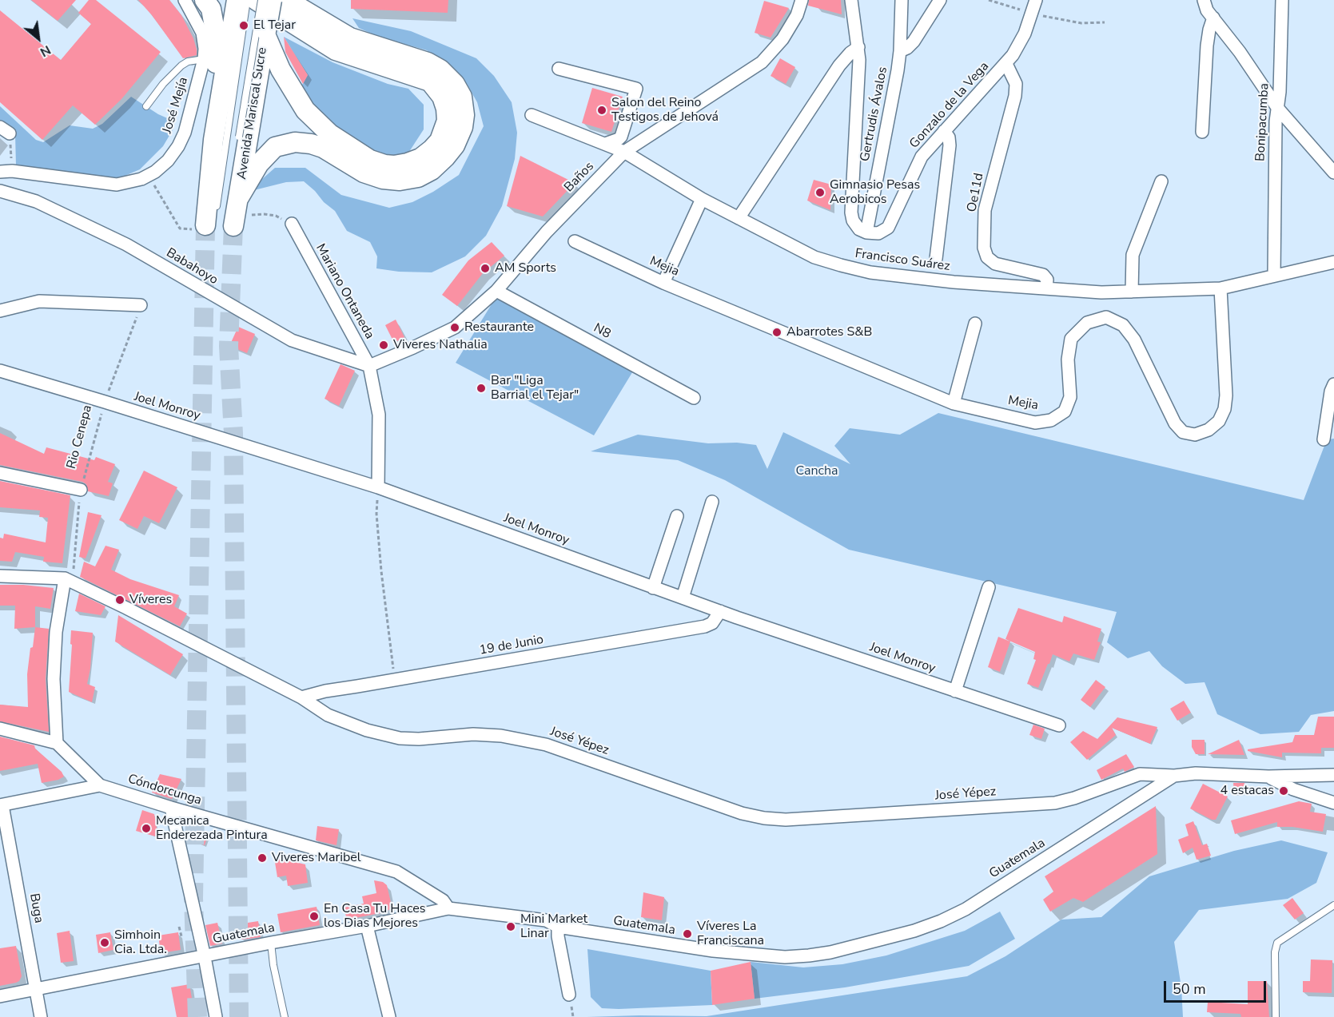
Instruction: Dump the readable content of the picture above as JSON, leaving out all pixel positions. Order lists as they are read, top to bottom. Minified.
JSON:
{"streets":{"main road":["Avenida Mariscal Sucre"],"street":["José Mejía","Gonzalo de la Vega","Gertrudis Ávalos","Bonipacumba","Baños","Oe11d","Francisco Suárez","Babahoyo","Mejia","Mariano Ontaneda","N8","Joel Monroy","19 de Junio","José Yépez","Cóndorcunga","Guatemala","Buga"],"path":["Rio Cenepa"]},"crossings":[["Gonzalo de la Vega","Gertrudis Ávalos"],["Gonzalo de la Vega","Oe11d"],["Bonipacumba","Francisco Suárez"],["Baños","Francisco Suárez"],["Baños","Babahoyo"],["Baños","Mariano Ontaneda"],["Baños","N8"],["Oe11d","Francisco Suárez"],["Francisco Suárez","Mejia"],["Babahoyo","Mariano Ontaneda"],["Mariano Ontaneda","Joel Monroy"],["Joel Monroy","Rio Cenepa"],["Joel Monroy","19 de Junio"],["Rio Cenepa","José Yépez"],["19 de Junio","José Yépez"],["José Yépez","Guatemala"],["Cóndorcunga","Guatemala"],["Cóndorcunga","Buga"],["Guatemala","Buga"]],"parks":["Cancha"],"places":["El Tejar","Salon del Reino Testigos de Jehová","Gimnasio Pesas Aerobicos","AM Sports","Restaurante","Abarrotes S&B","Viveres Nathalia","Bar \"Liga Barrial el Tejar\"","Víveres","4 estacas","Mecanica Enderezada Pintura","Viveres Maribel","En Casa Tu Haces los Dias Mejores","Mini Market Linar","Víveres La Franciscana","Simhoin Cia. Ltda."],"scale_bar":"50 m","north":"bottom right"}
